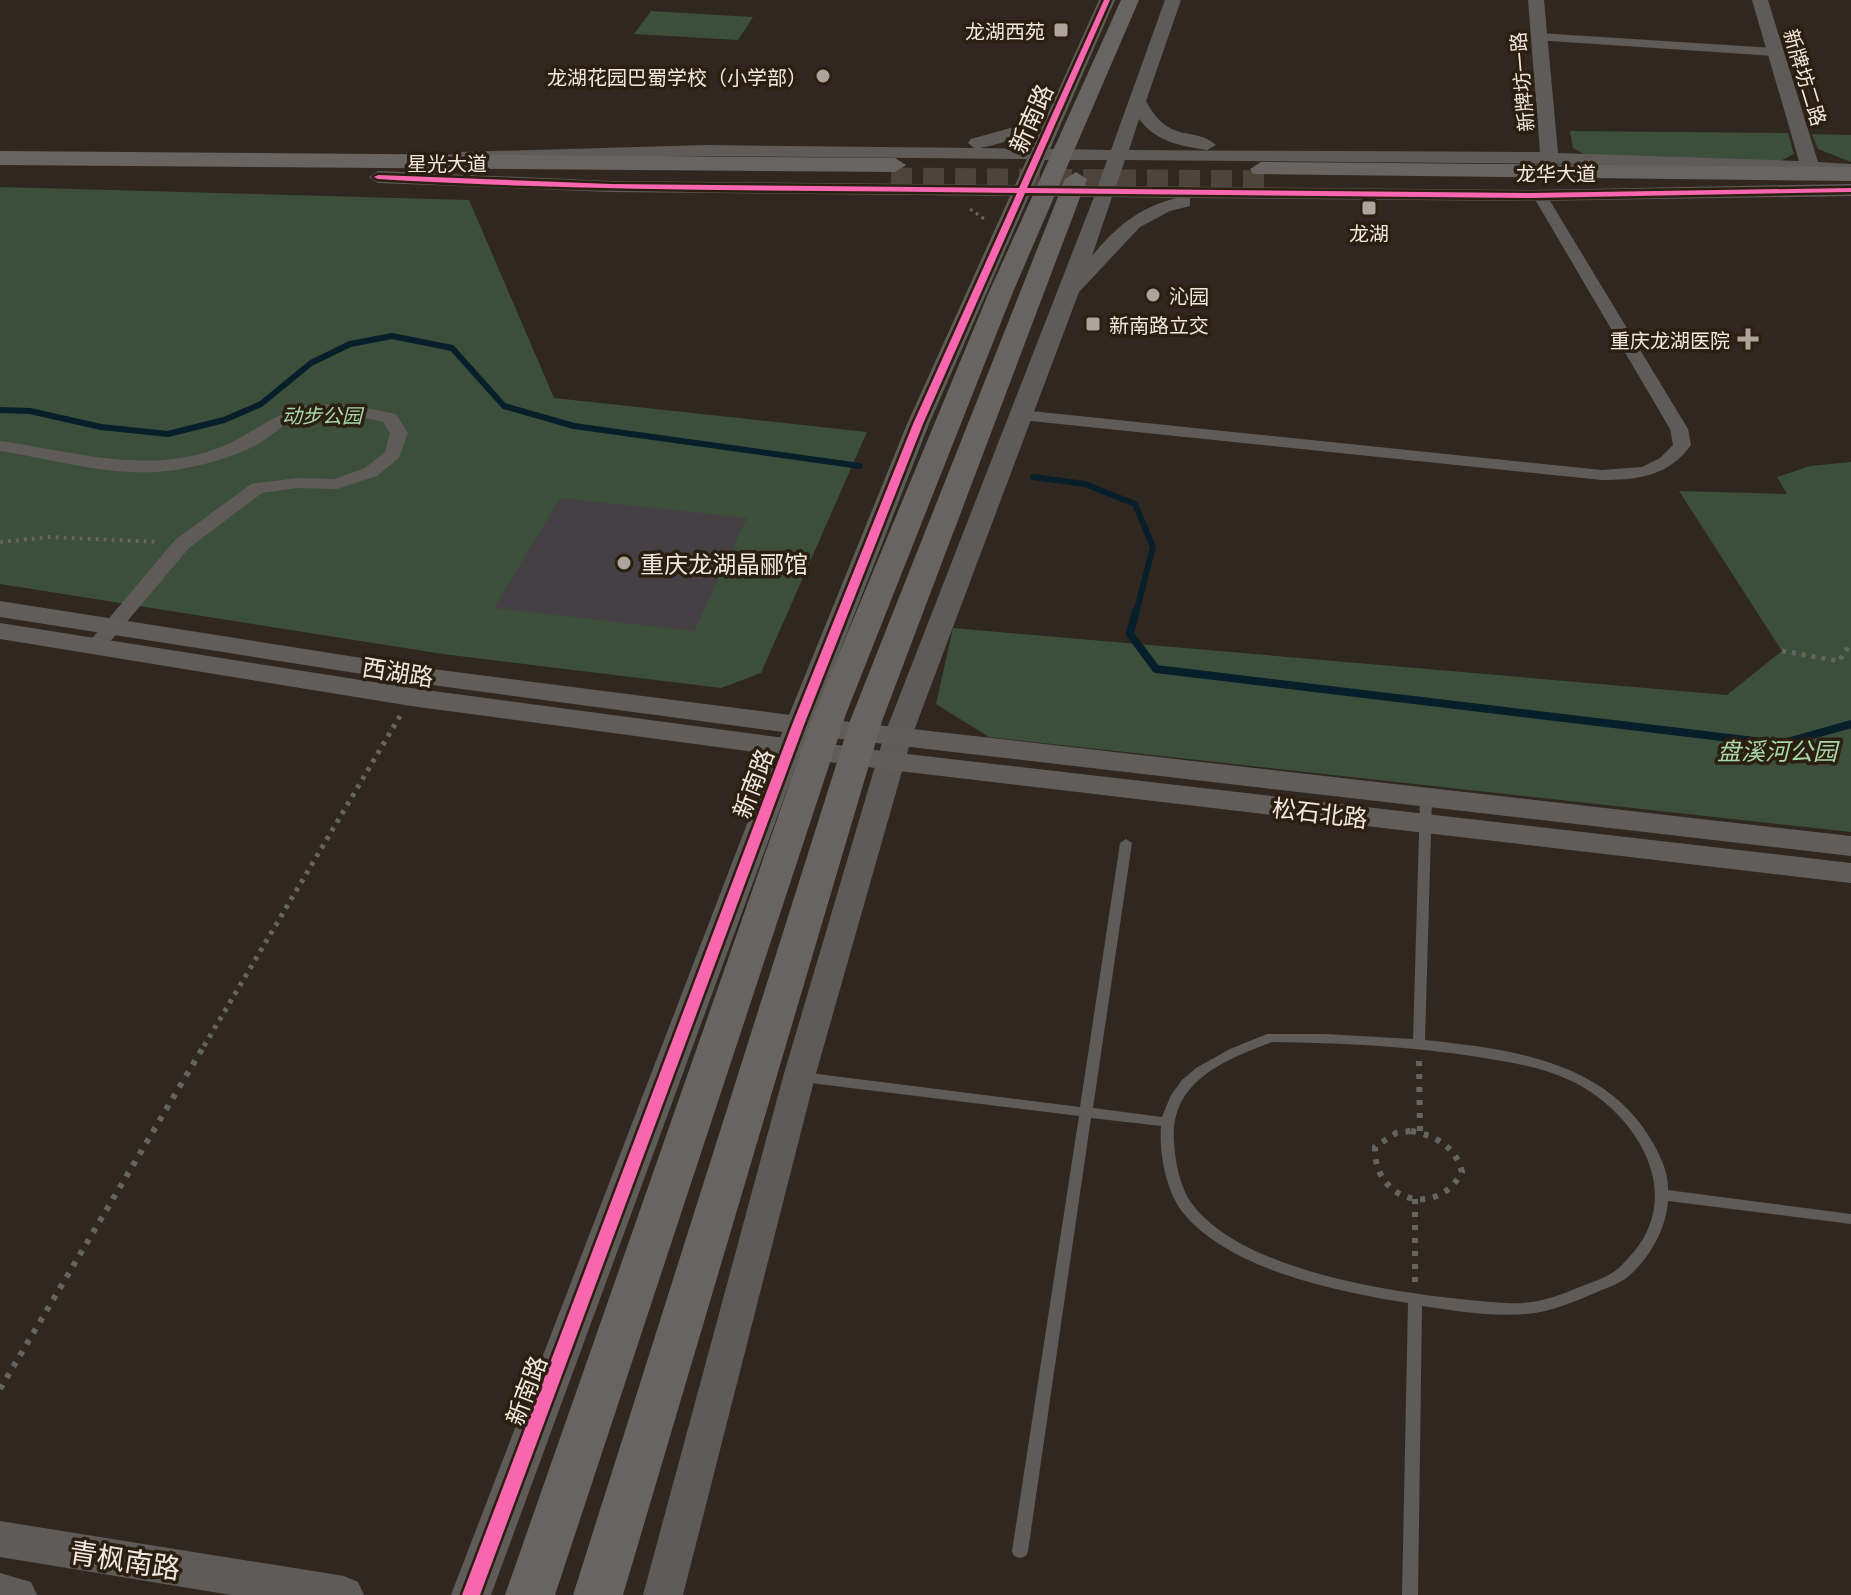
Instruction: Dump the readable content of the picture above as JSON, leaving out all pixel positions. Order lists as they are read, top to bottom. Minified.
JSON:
{"streets":{"main road":["新南路","星光大道","龙华大道","西湖路","松石北路"],"street":["新牌坊二路","新牌坊一路","青枫南路"]},"crossings":[["新南路","西湖路"],["新南路","松石北路"],["西湖路","松石北路"]],"parks":["动步公园","盘溪河公园"],"places":{"transit":["龙湖西苑","龙湖","新南路立交"],"other":["龙湖花园巴蜀学校（小学部）","沁园","重庆龙湖晶郦馆"],"health":["重庆龙湖医院"]}}
